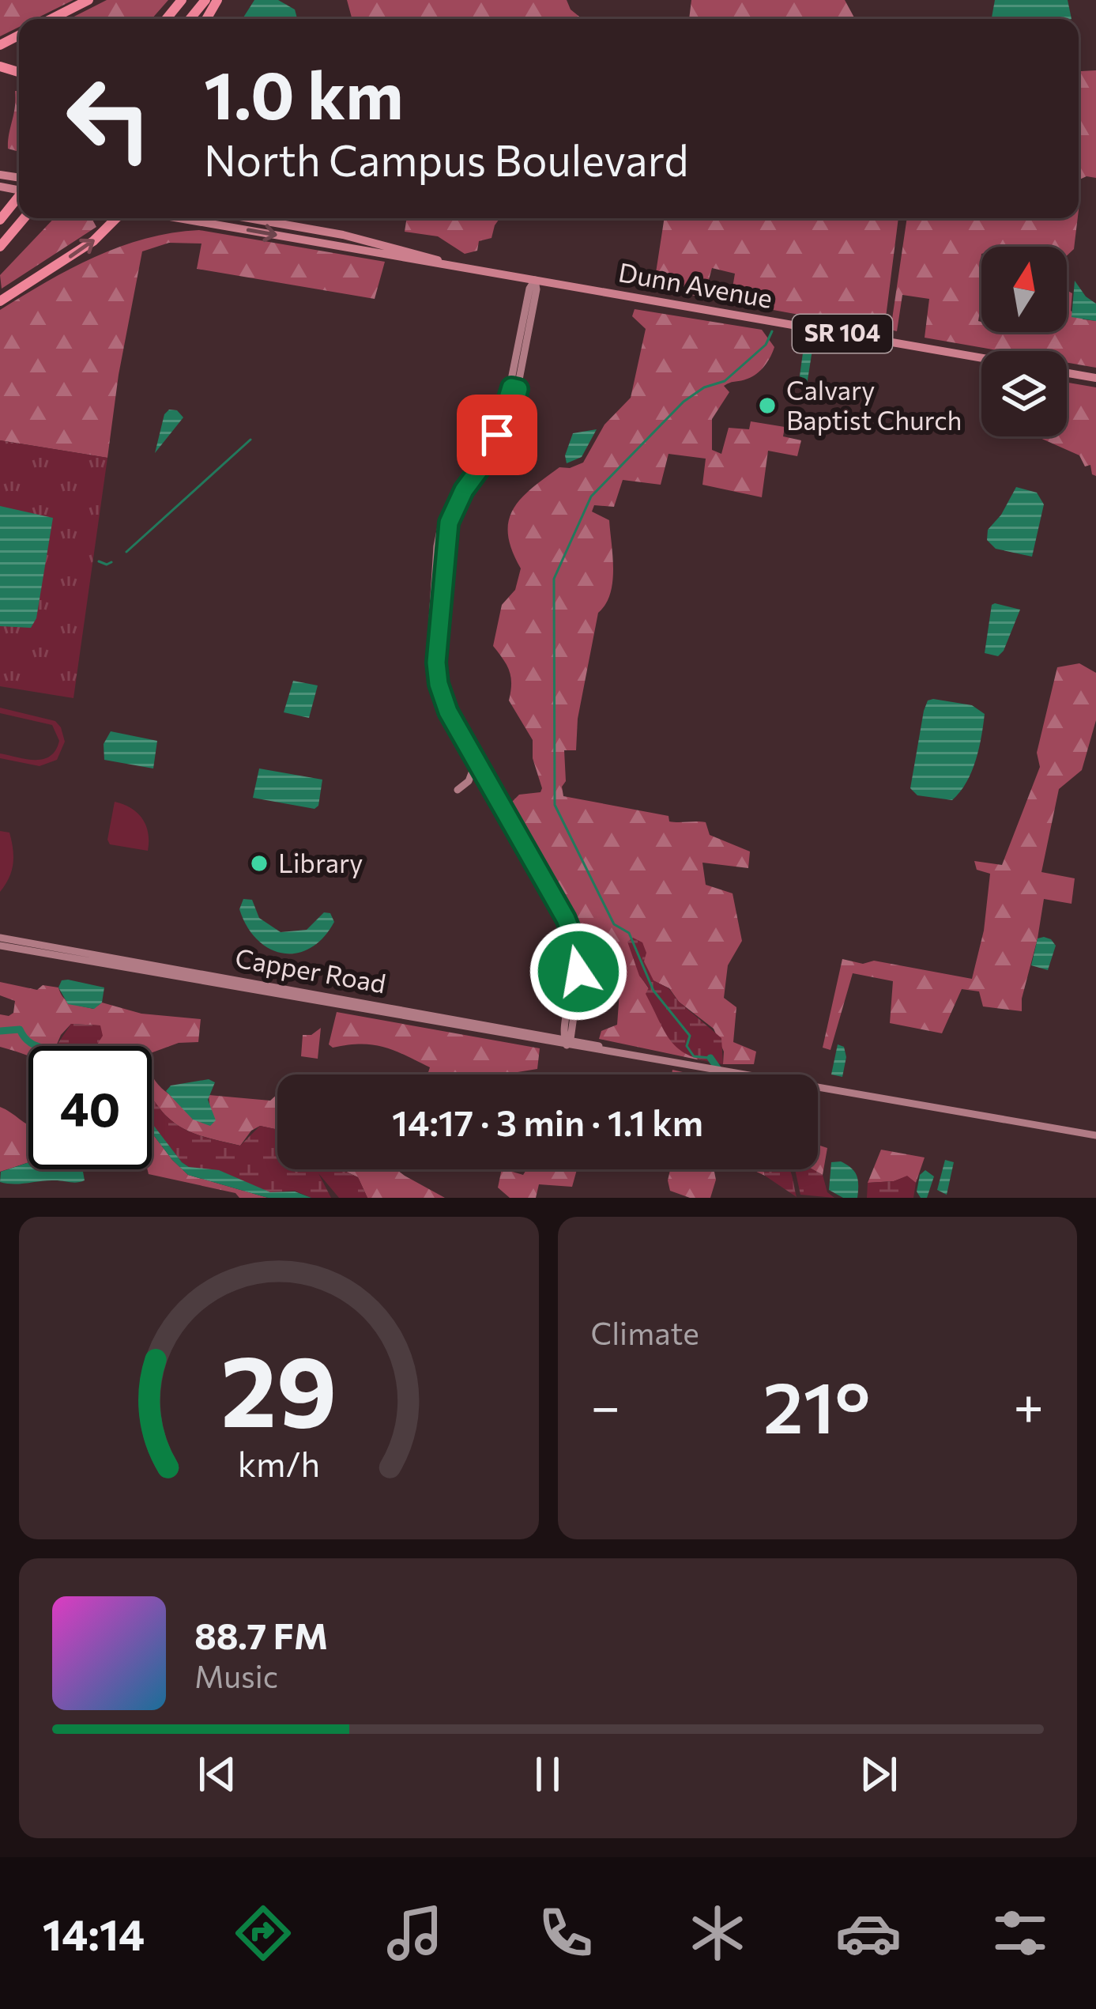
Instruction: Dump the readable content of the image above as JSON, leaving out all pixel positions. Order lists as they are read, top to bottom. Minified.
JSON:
{"streets":{"main road":["Dunn Avenue","SR 104"],"street":["Capper Road"]},"places":["Calvary Baptist Church","Library"],"north":"top","page":{"turn":["1.0 km","North Campus Boulevard"],"limit":"40","trip":"14:17 · 3 min · 1.1 km","tile":"Climate","heat":["−","21°","+"],"song":["88.7 FM","Music"],"tabs":"14:14","gauge":["29","km/h"]}}
